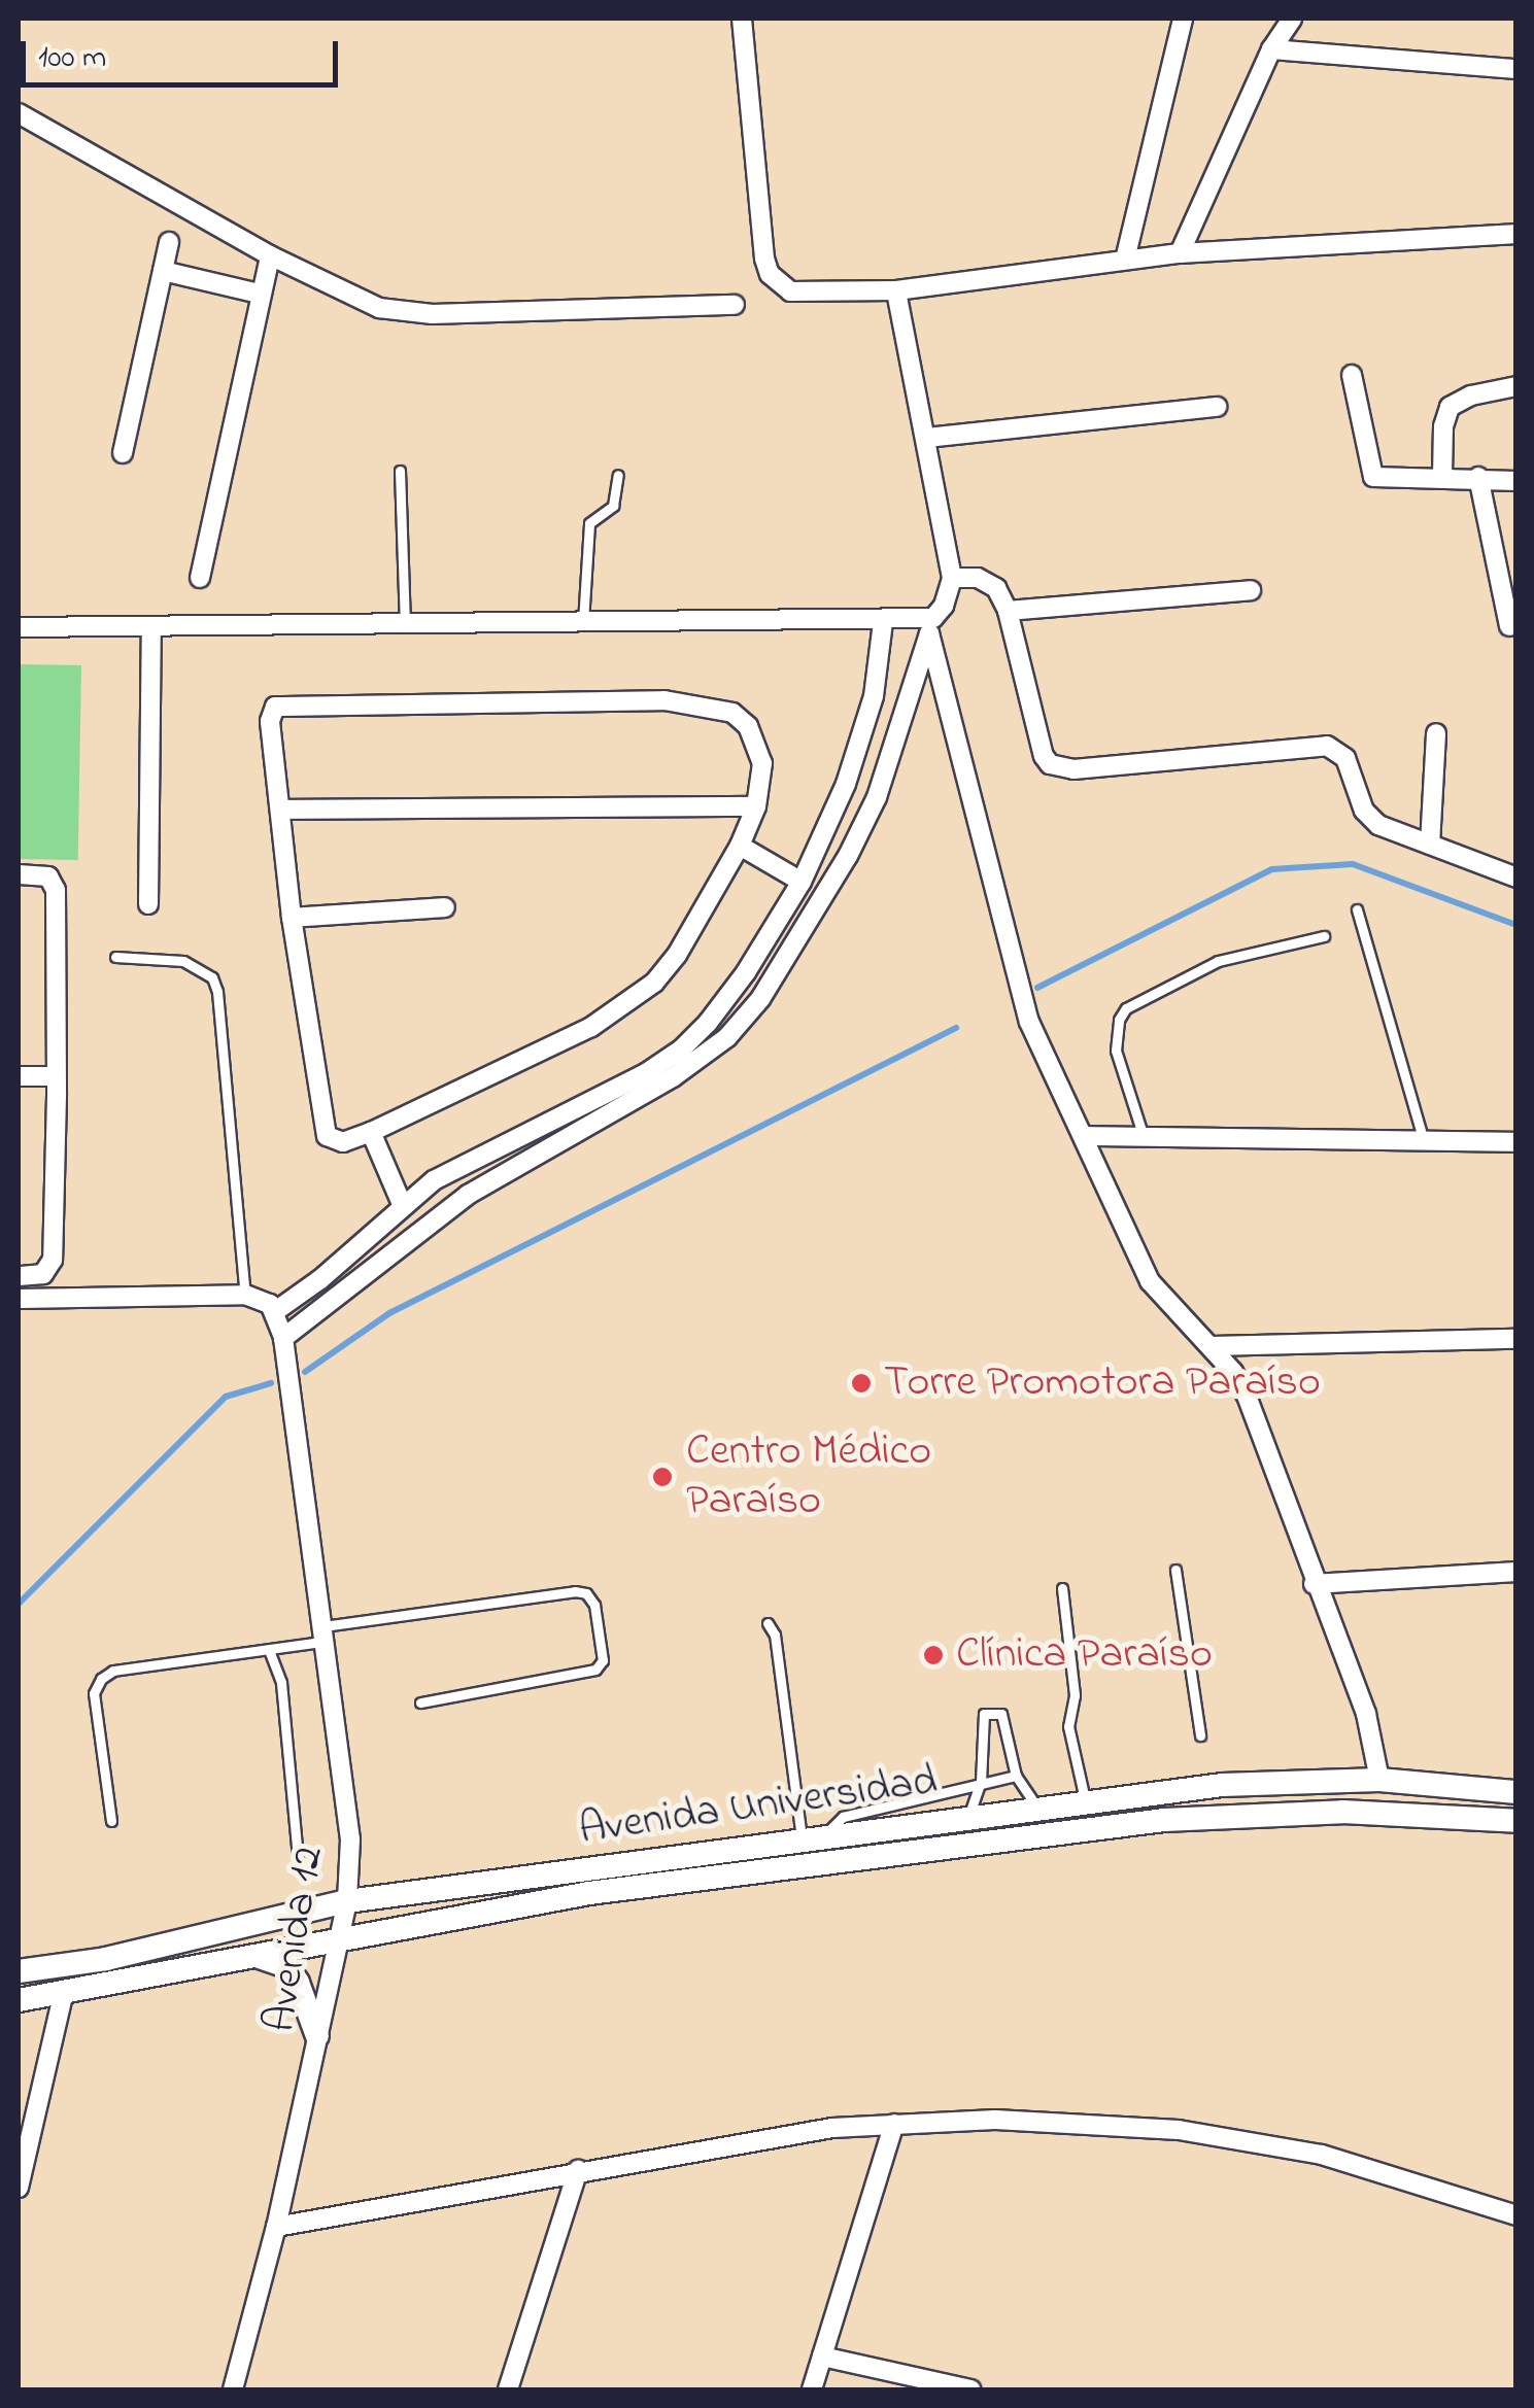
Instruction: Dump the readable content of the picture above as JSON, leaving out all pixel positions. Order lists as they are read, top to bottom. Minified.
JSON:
{"streets":{"street":["Avenida Universidad","Avenida 12"]},"crossings":[["Avenida Universidad","Avenida 12"]],"places":["Torre Promotora Paraíso","Centro Médico Paraíso","Clínica Paraíso"],"scale_bar":"100 m"}
